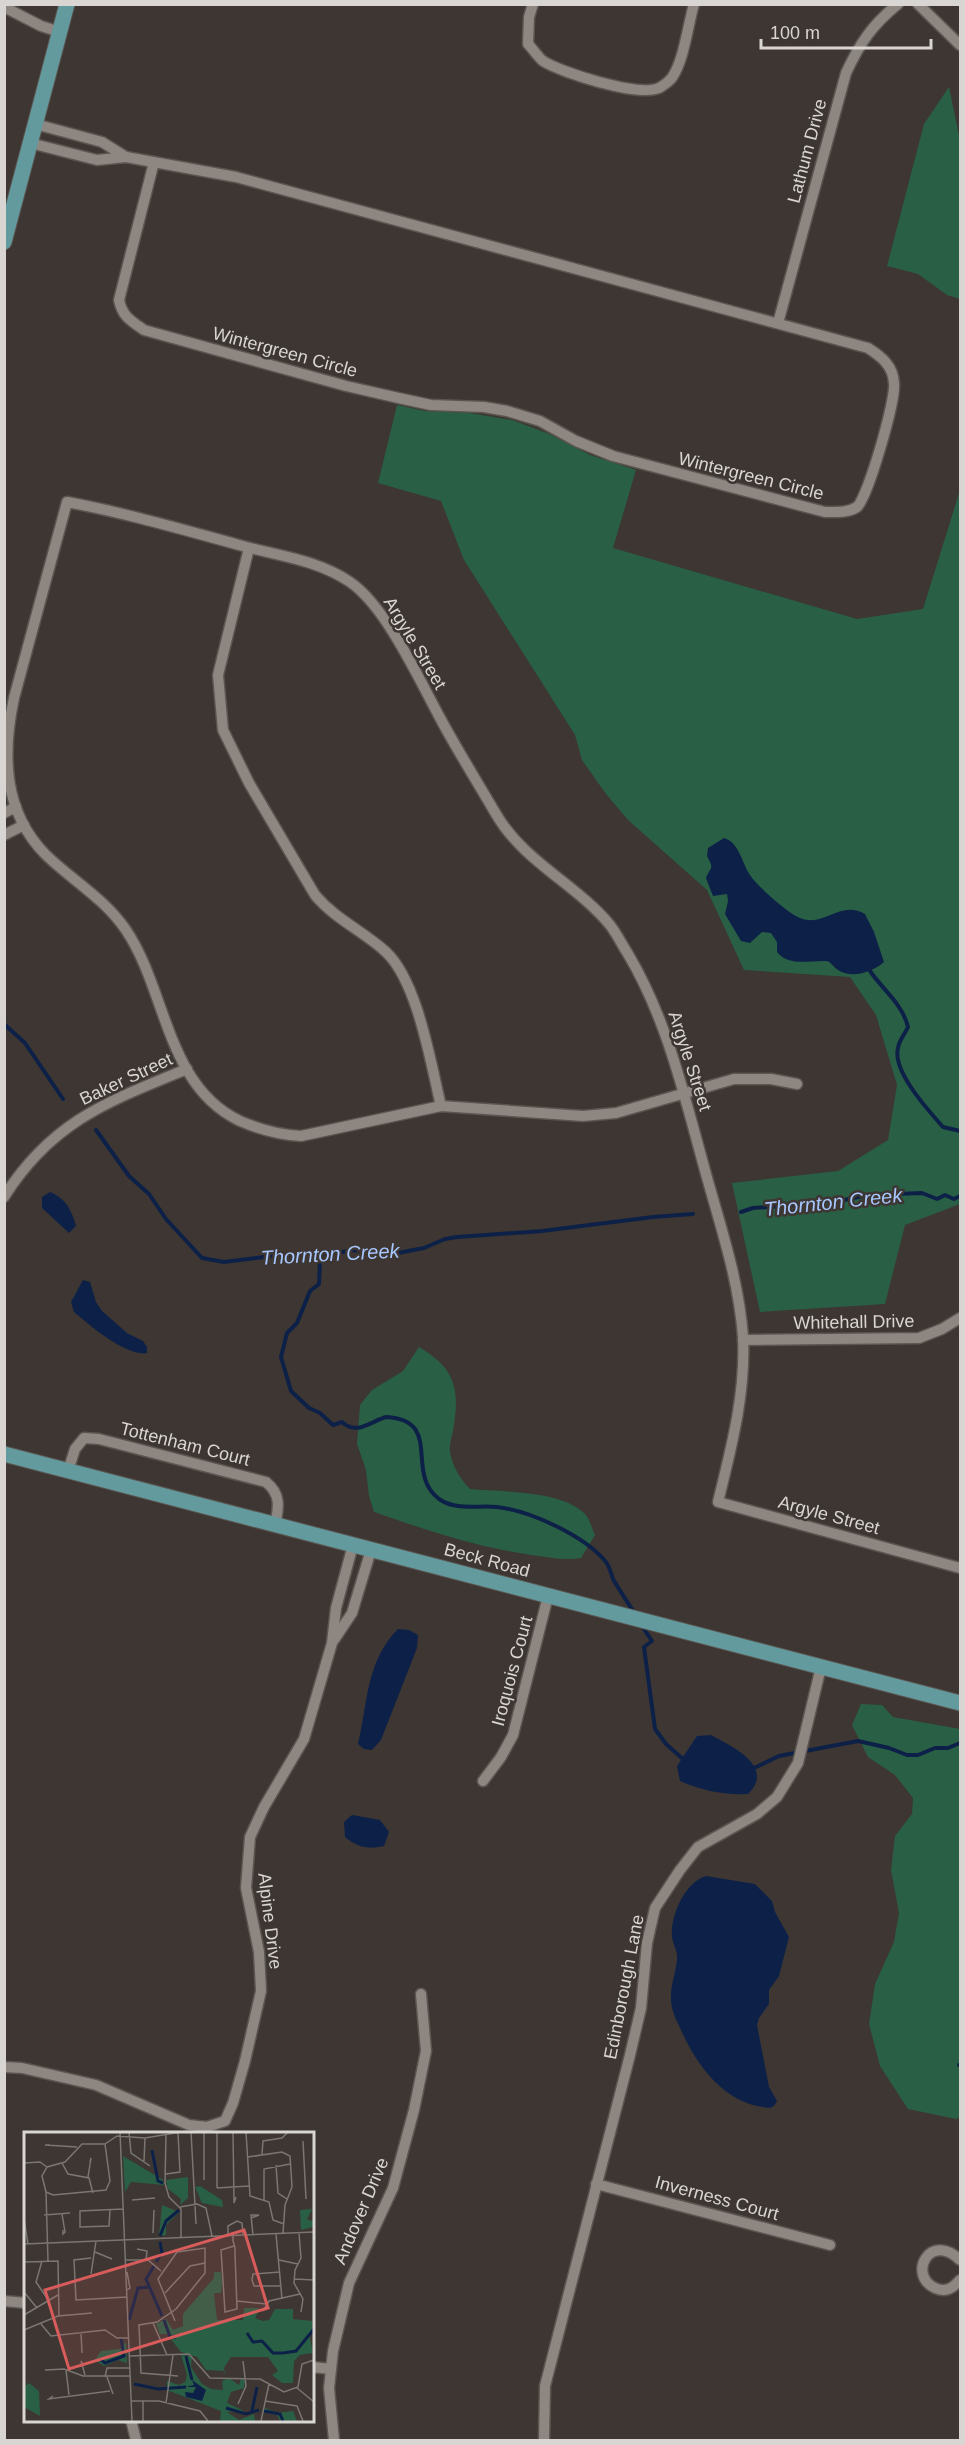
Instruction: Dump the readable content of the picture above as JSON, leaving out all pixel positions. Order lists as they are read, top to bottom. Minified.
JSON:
{"streets":{"main road":["Beck Road"],"street":["Lathum Drive","Wintergreen Circle","Argyle Street","Baker Street","Whitehall Drive","Tottenham Court","Iroquois Court","Alpine Drive","Edinborough Lane","Inverness Court","Andover Drive"]},"crossings":[["Lathum Drive","Wintergreen Circle"],["Argyle Street","Whitehall Drive"],["Tottenham Court","Beck Road"],["Beck Road","Iroquois Court"],["Beck Road","Alpine Drive"],["Beck Road","Edinborough Lane"],["Edinborough Lane","Inverness Court"]],"water":["Thornton Creek"],"scale_bar":"100 m"}
